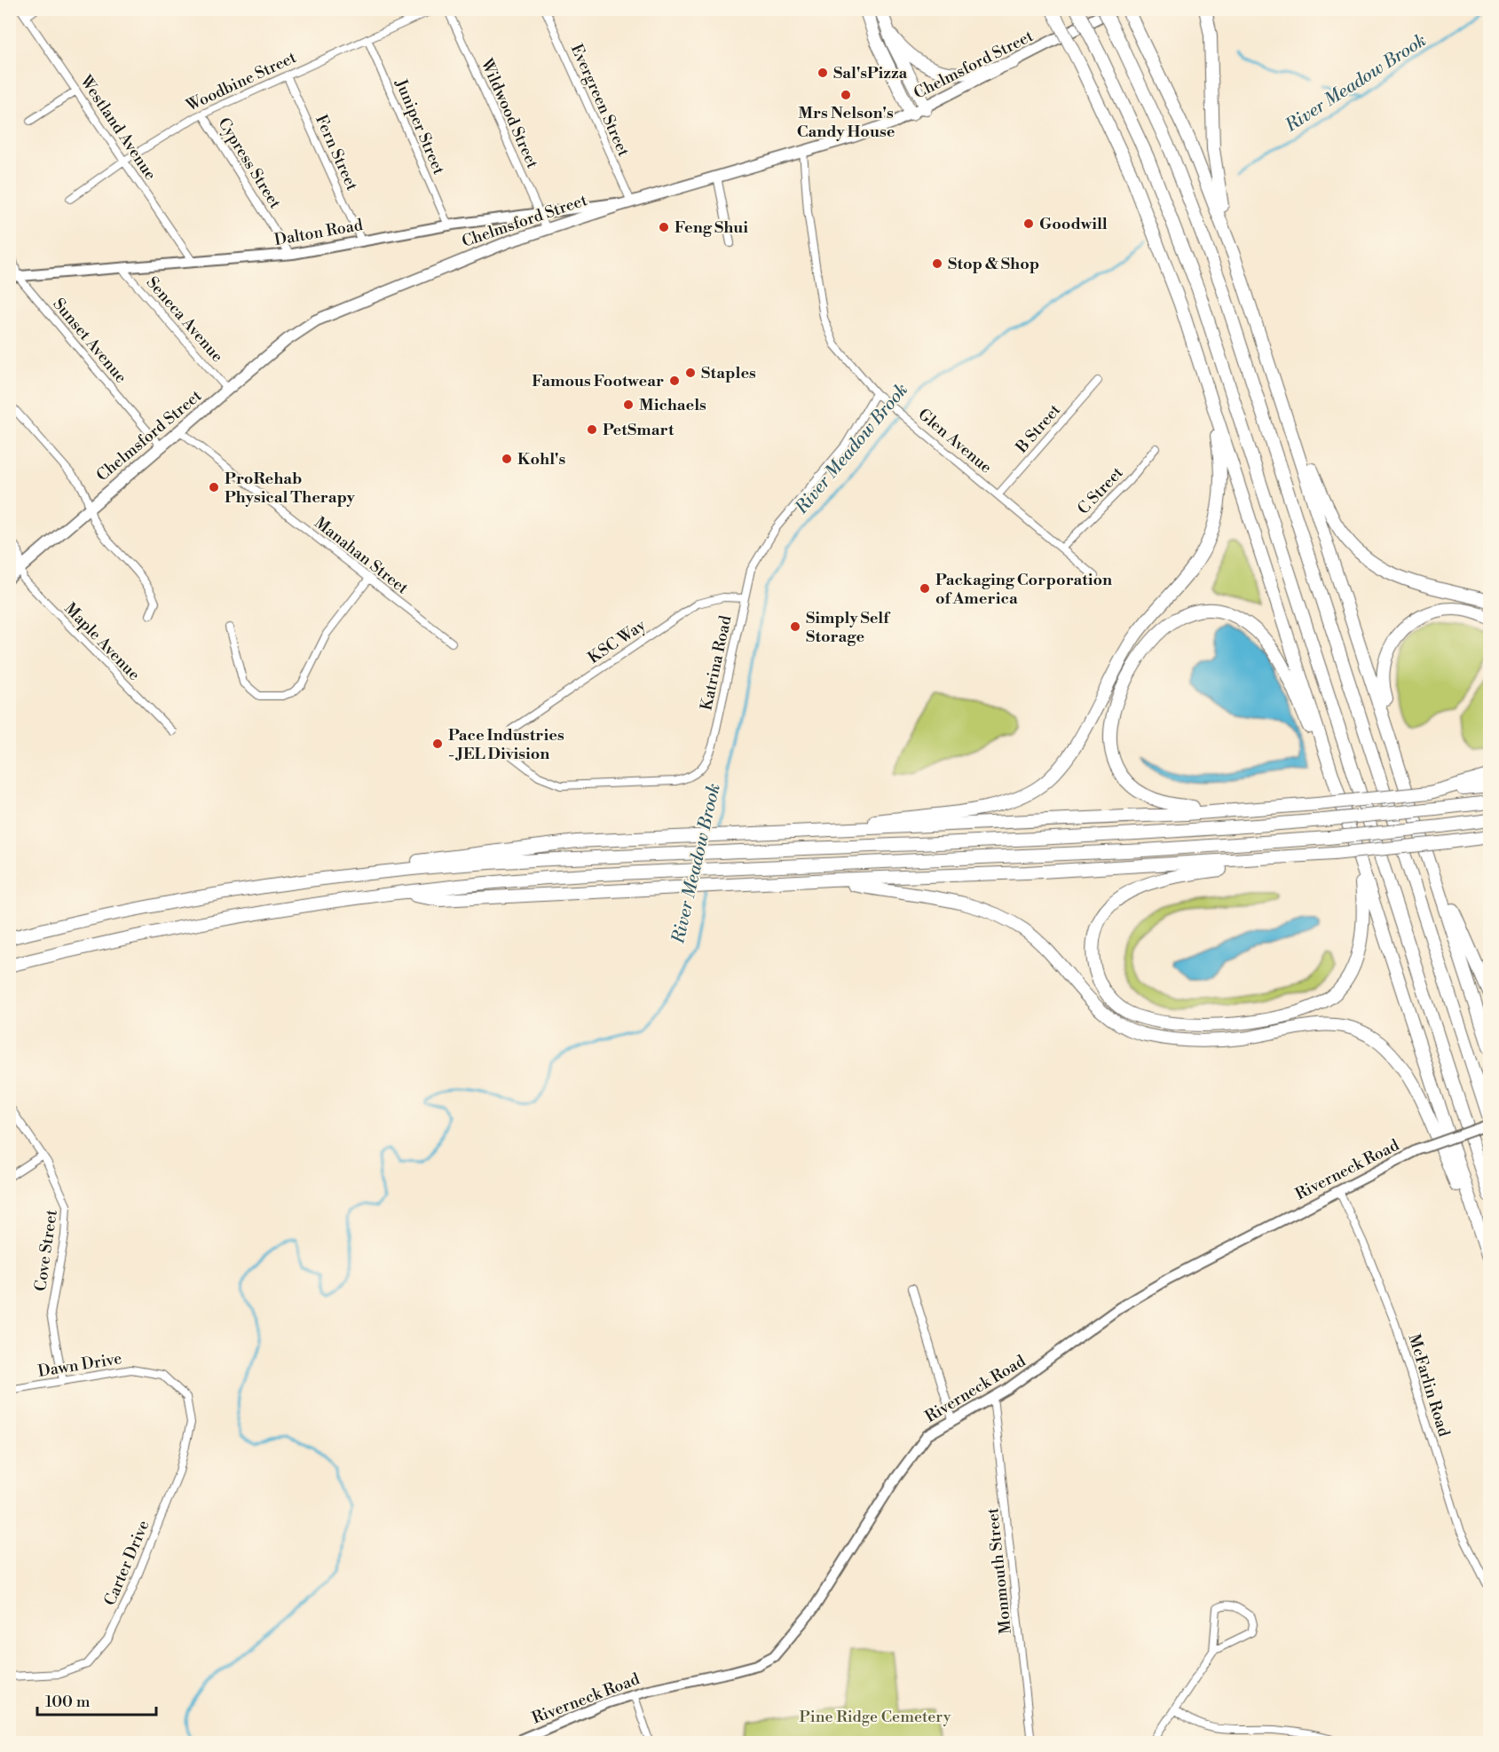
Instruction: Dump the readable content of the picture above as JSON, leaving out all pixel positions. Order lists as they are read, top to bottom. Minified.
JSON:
{"streets":{"main road":["Chelmsford Street","Dalton Road","Riverneck Road"],"street":["Woodbine Street","Evergreen Street","Wildwood Street","Juniper Street","Westland Avenue","Fern Street","Cypress Street","Seneca Avenue","Sunset Avenue","B Street","Glen Avenue","C Street","Manahan Street","Maple Avenue","KSC Way","Katrina Road","Cove Street","Dawn Drive","McFarlin Road","Carter Drive","Monmouth Street"]},"crossings":[["Chelmsford Street","Evergreen Street"],["Chelmsford Street","Wildwood Street"],["Chelmsford Street","Dalton Road"],["Chelmsford Street","Seneca Avenue"],["Chelmsford Street","Sunset Avenue"],["Chelmsford Street","Glen Avenue"],["Chelmsford Street","Manahan Street"],["Chelmsford Street","Maple Avenue"],["Woodbine Street","Juniper Street"],["Woodbine Street","Westland Avenue"],["Woodbine Street","Fern Street"],["Woodbine Street","Cypress Street"],["Evergreen Street","Dalton Road"],["Wildwood Street","Dalton Road"],["Juniper Street","Dalton Road"],["Westland Avenue","Dalton Road"],["Fern Street","Dalton Road"],["Cypress Street","Dalton Road"],["Dalton Road","Seneca Avenue"],["Dalton Road","Sunset Avenue"],["B Street","Glen Avenue"],["Glen Avenue","C Street"],["Glen Avenue","Katrina Road"],["KSC Way","Katrina Road"],["Riverneck Road","McFarlin Road"],["Riverneck Road","Monmouth Street"],["Cove Street","Dawn Drive"],["Dawn Drive","Carter Drive"]],"water":["River Meadow Brook"],"parks":["Pine Ridge Cemetery"],"places":["Sal'sPizza","Mrs Nelson's Candy House","Goodwill","Feng Shui","Stop & Shop","Staples","Famous Footwear","Michaels","PetSmart","Kohl's","ProRehab Physical Therapy","Packaging Corporation of America","Simply Self Storage","Pace Industries - JEL Division"],"scale_bar":"100 m"}
